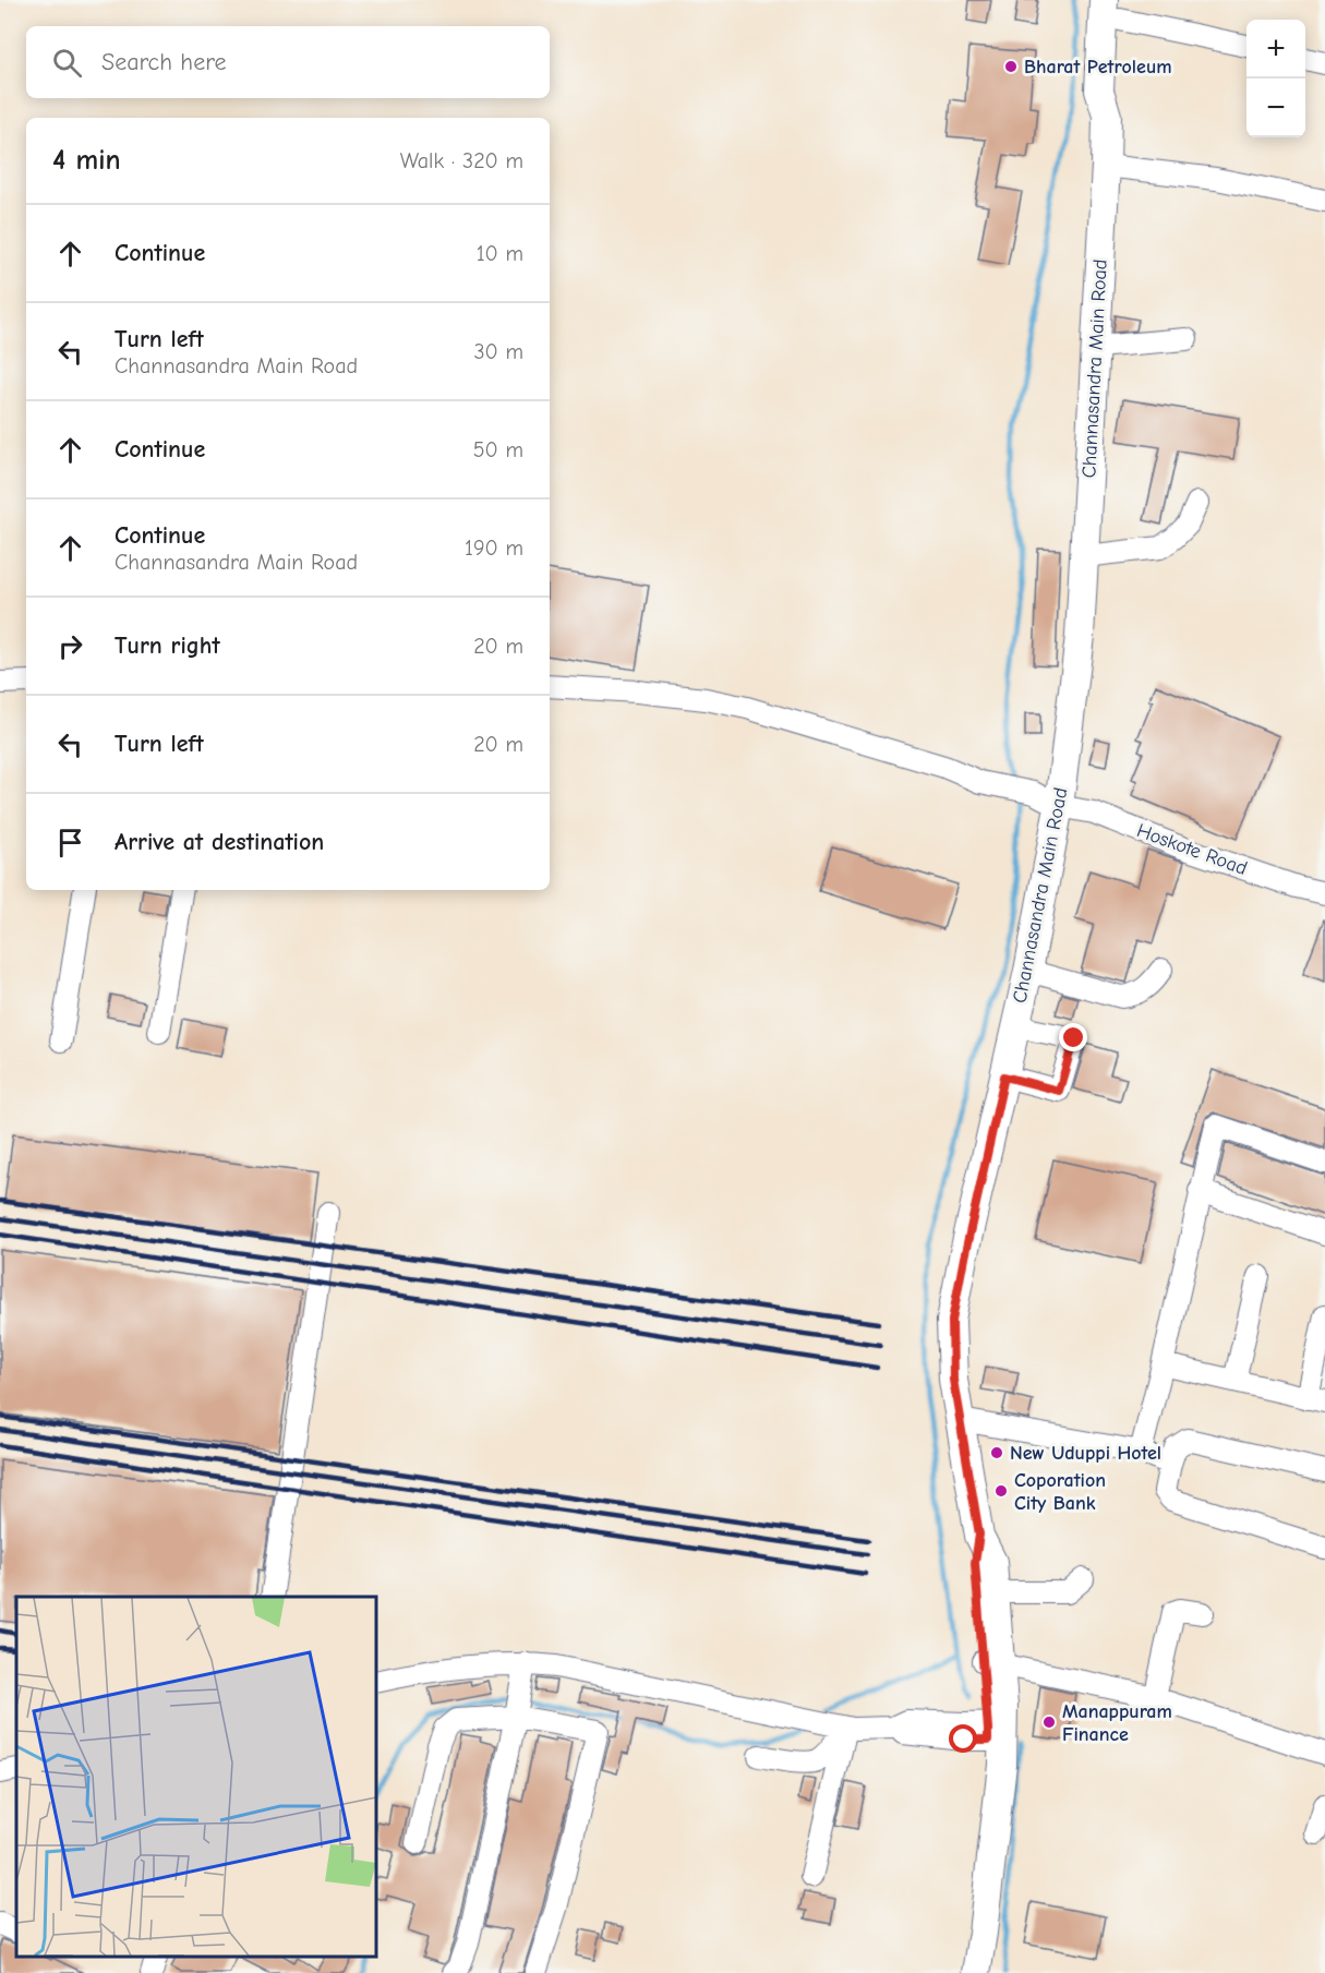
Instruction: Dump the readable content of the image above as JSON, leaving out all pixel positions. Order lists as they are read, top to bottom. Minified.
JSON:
{"streets":{"main road":["Channasandra Main Road"],"street":["Hoskote Road"]},"crossings":[["Channasandra Main Road","Hoskote Road"]],"places":["Bharat Petroleum","New Uduppi Hotel","Coporation City Bank","Manappuram Finance"],"page":{"map_buttons":["+","−"],"search":"Search here","heading":["4 min","Walk · 320 m"],"list":[["Continue","10 m"],["Turn left","Channasandra Main Road","30 m"],["Continue","50 m"],["Continue","Channasandra Main Road","190 m"],["Turn right","20 m"],["Turn left","20 m"],"Arrive at destination"]}}
